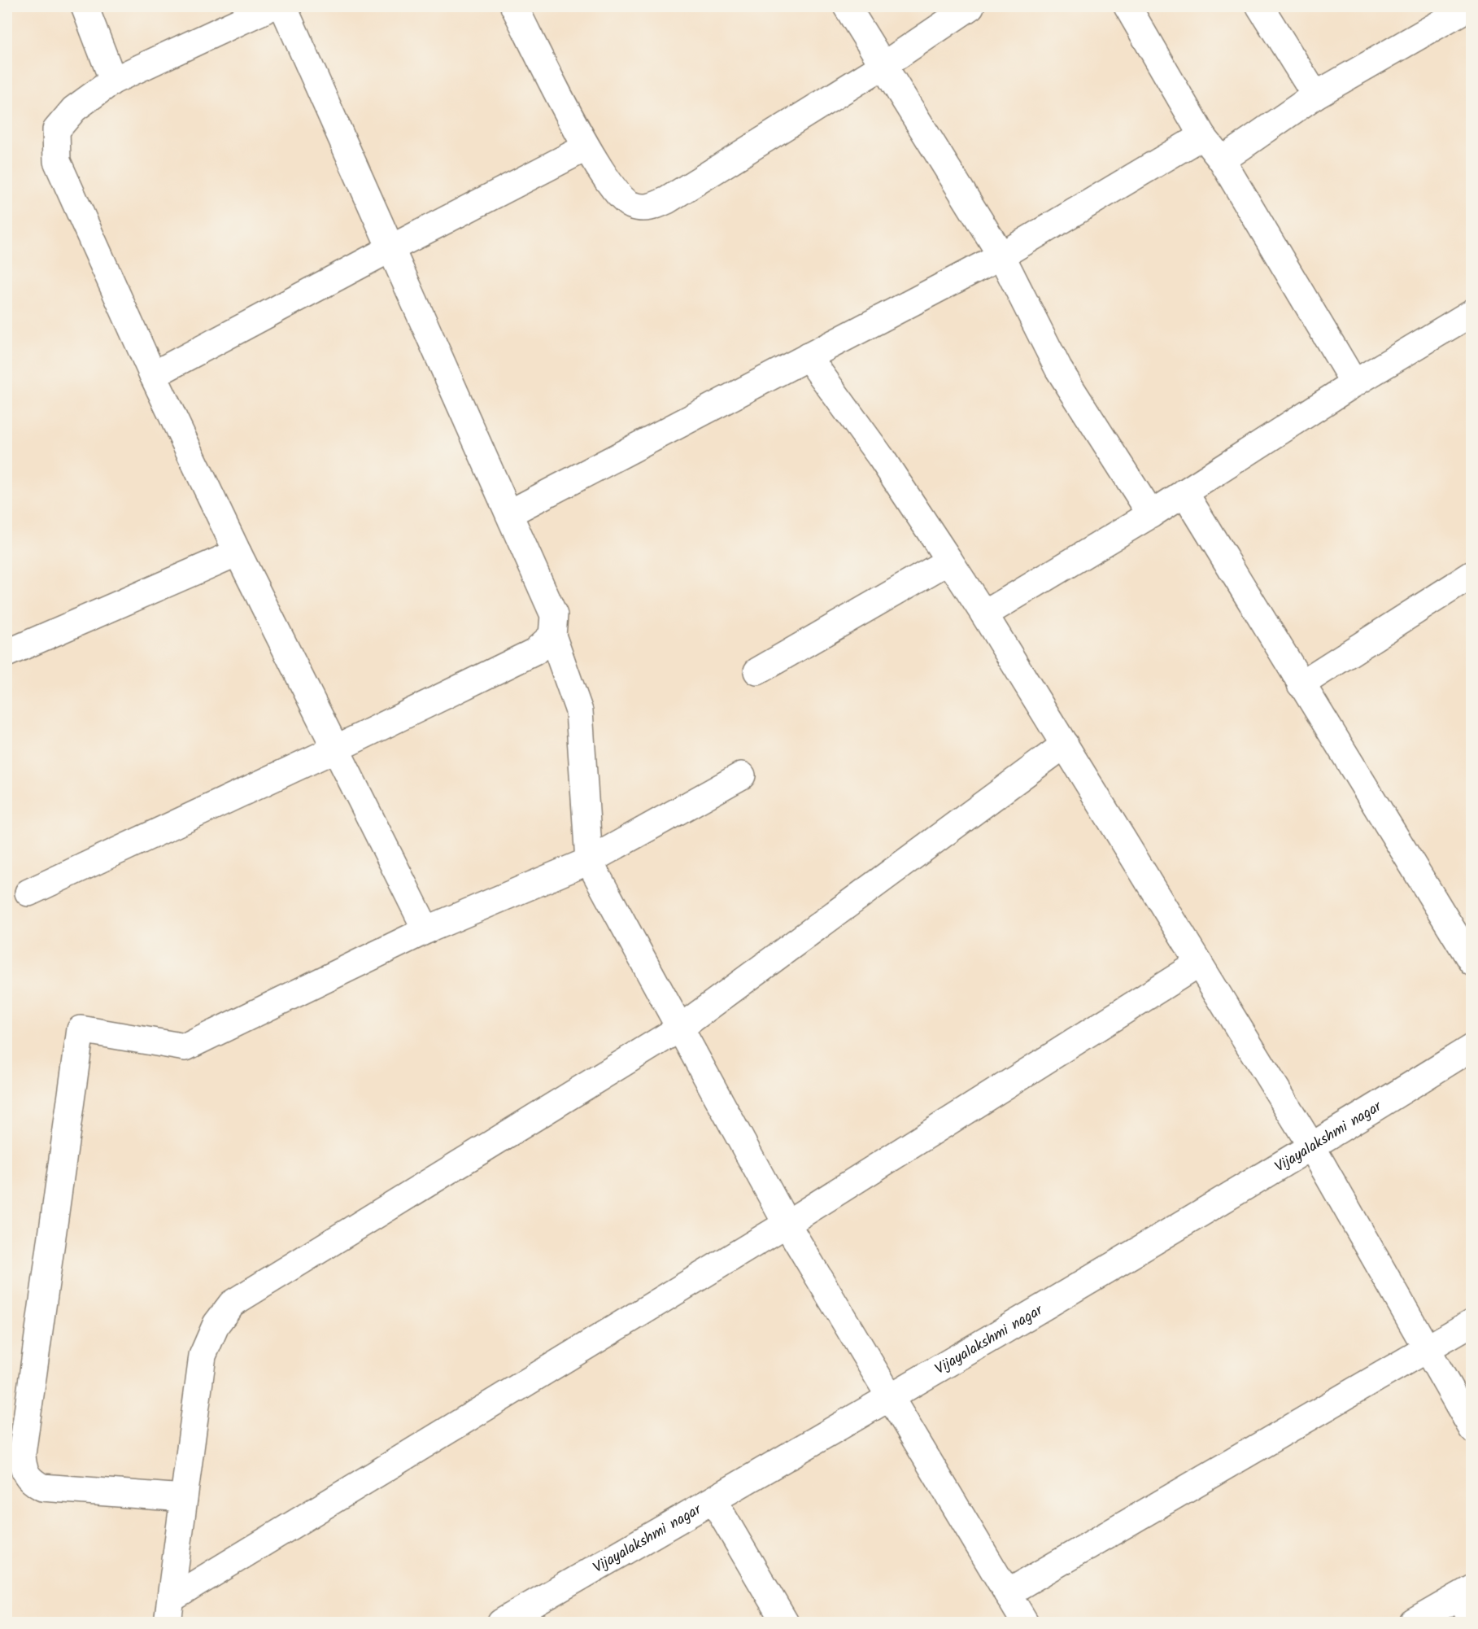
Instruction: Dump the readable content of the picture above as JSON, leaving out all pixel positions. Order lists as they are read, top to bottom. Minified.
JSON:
{"streets":{"street":["Vijayalakshmi nagar"]}}
